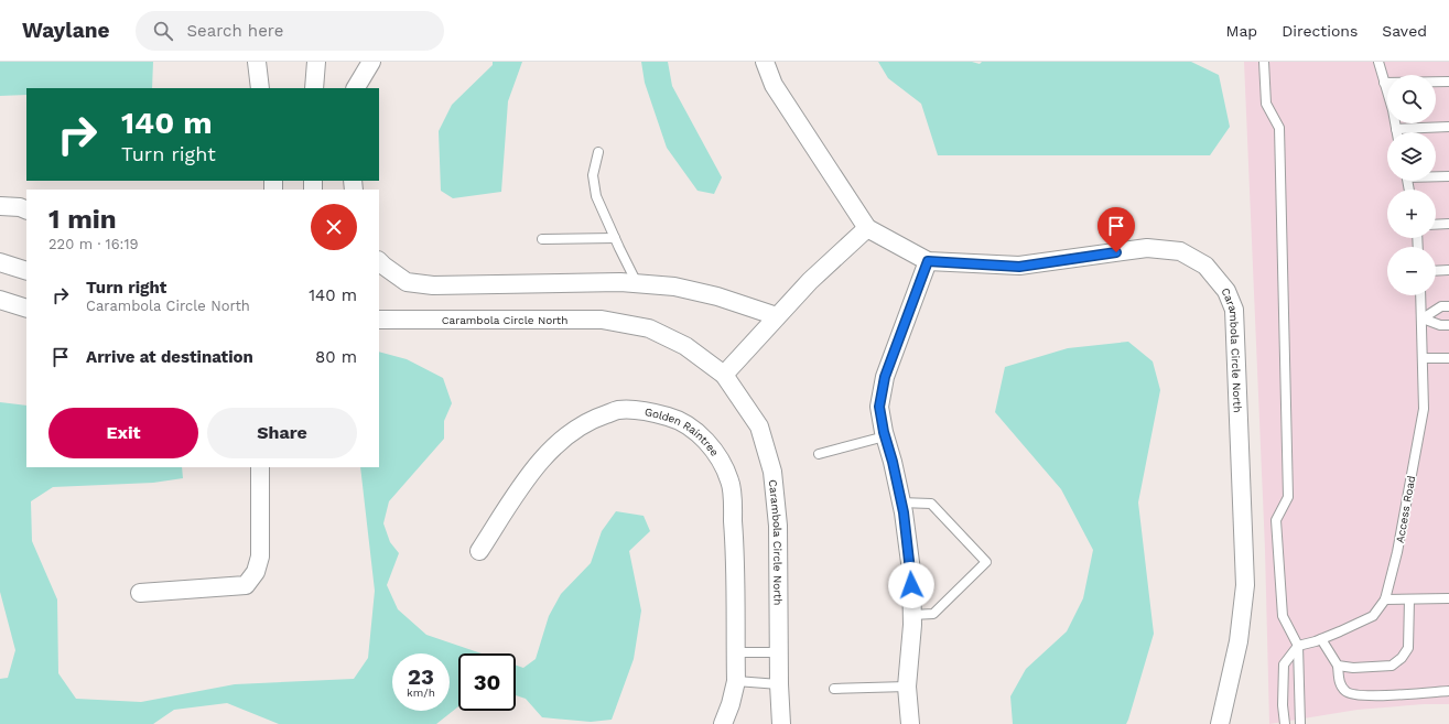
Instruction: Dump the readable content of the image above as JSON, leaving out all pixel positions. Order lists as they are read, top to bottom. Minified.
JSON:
{"streets":{"street":["Carambola Circle North","Golden Raintree"],"lane":["Access Road"]},"page":{"header":"Waylane","search":"Search here","nav":["Map","Directions","Saved"],"map_buttons":["+","−"],"turn":["140 m","Turn right"],"heading":["1 min","220 m · 16:19"],"list":[{"name":"Turn right","note":"Carambola Circle North","value":"140 m"},{"name":"Arrive at destination","value":"80 m"}],"buttons":["Exit","Share"],"speed":"23 km/h","limit":"30"}}
